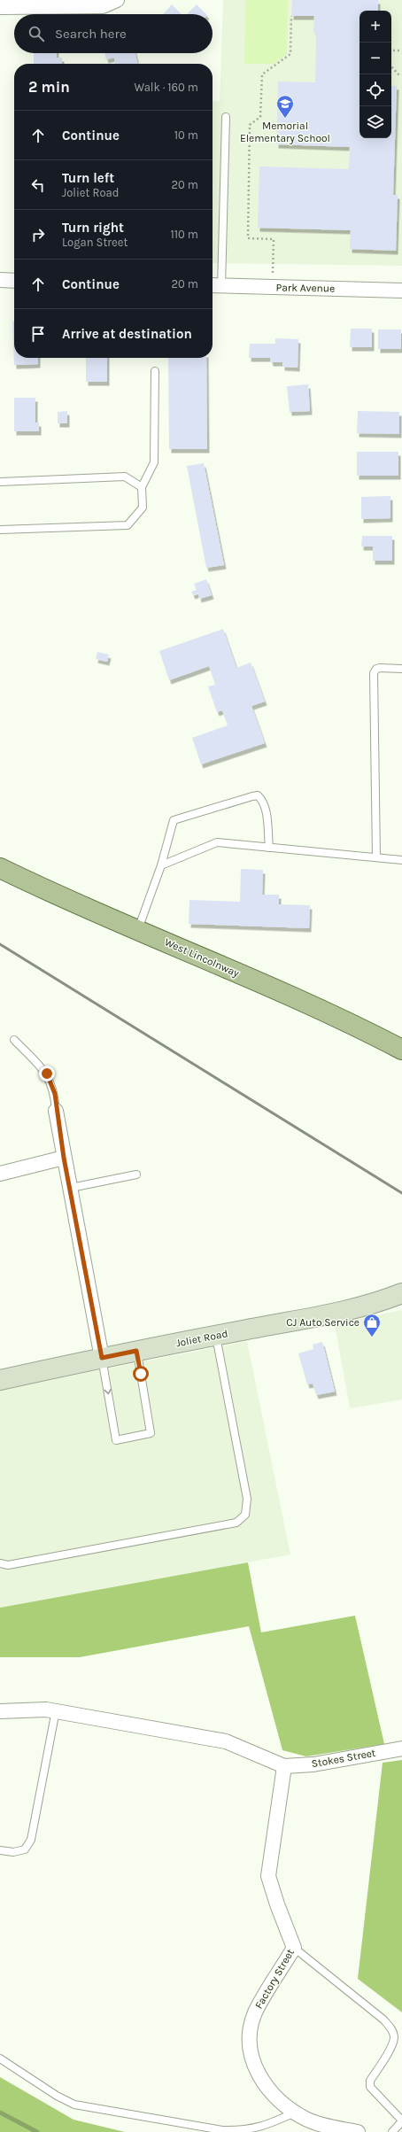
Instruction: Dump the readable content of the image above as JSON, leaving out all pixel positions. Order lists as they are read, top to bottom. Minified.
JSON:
{"streets":{"main road":["West Lincolnway","Joliet Road"],"street":["Park Avenue","Stokes Street","Factory Street"]},"crossings":[["Stokes Street","Factory Street"]],"places":{"school or university":["Memorial Elementary School"],"shop":["CJ Auto Service"]},"page":{"map_buttons":["+","−"],"search":"Search here","heading":["2 min","Walk · 160 m"],"list":[["Continue","10 m"],["Turn left","Joliet Road","20 m"],["Turn right","Logan Street","110 m"],["Continue","20 m"],"Arrive at destination"]}}
